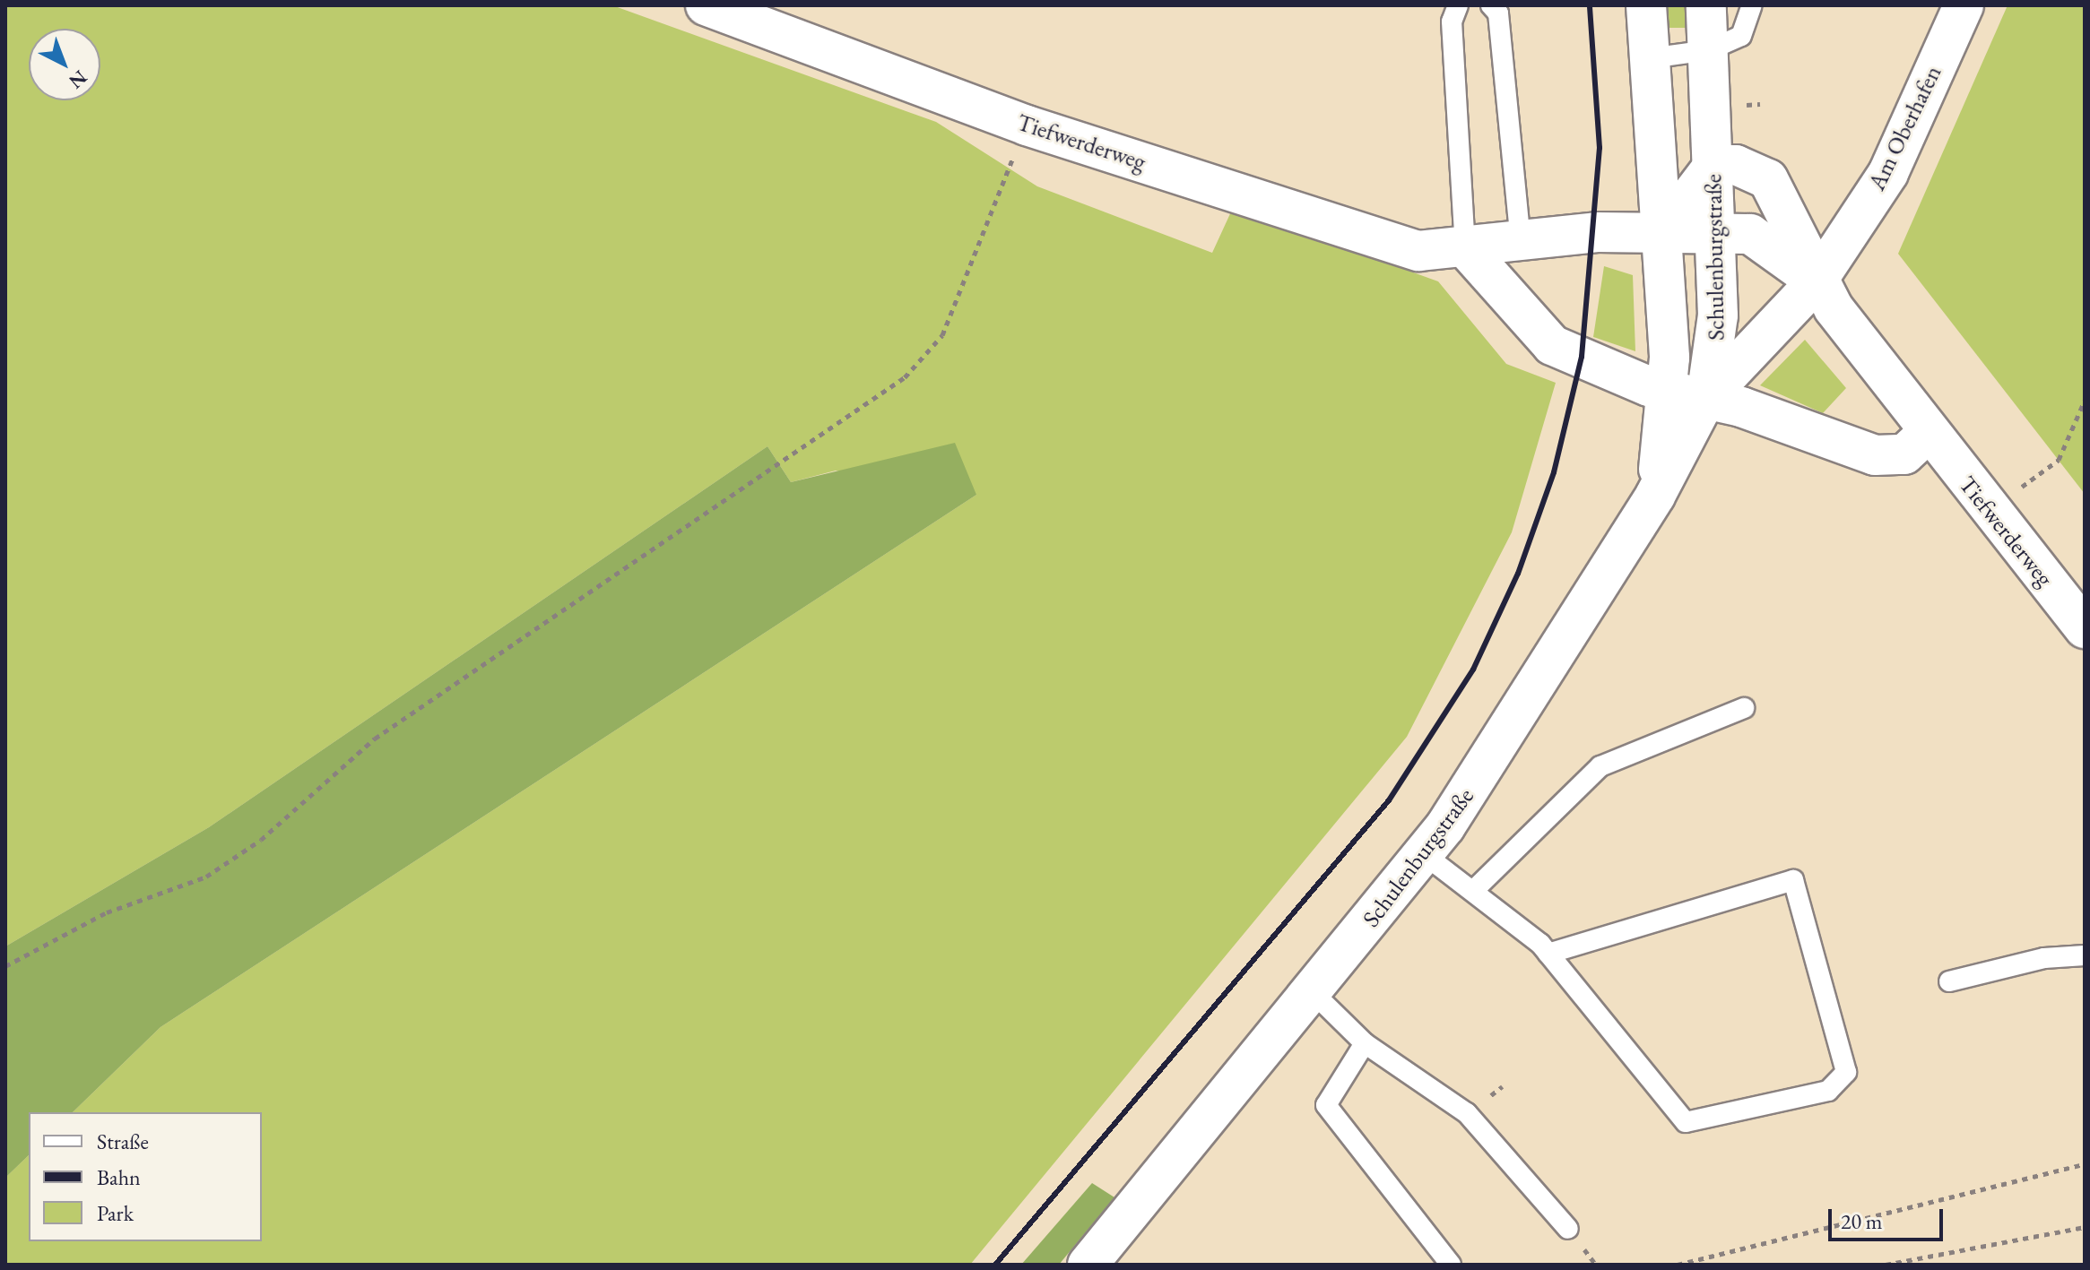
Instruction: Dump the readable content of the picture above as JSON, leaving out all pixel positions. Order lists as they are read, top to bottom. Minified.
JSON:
{"streets":{"street":["Am Oberhafen","Tiefwerderweg","Schulenburgstraße"]},"crossings":[["Am Oberhafen","Tiefwerderweg"],["Tiefwerderweg","Schulenburgstraße"]],"legend":["Straße","Bahn","Park"],"scale_bar":"20 m","north":"bottom right"}
